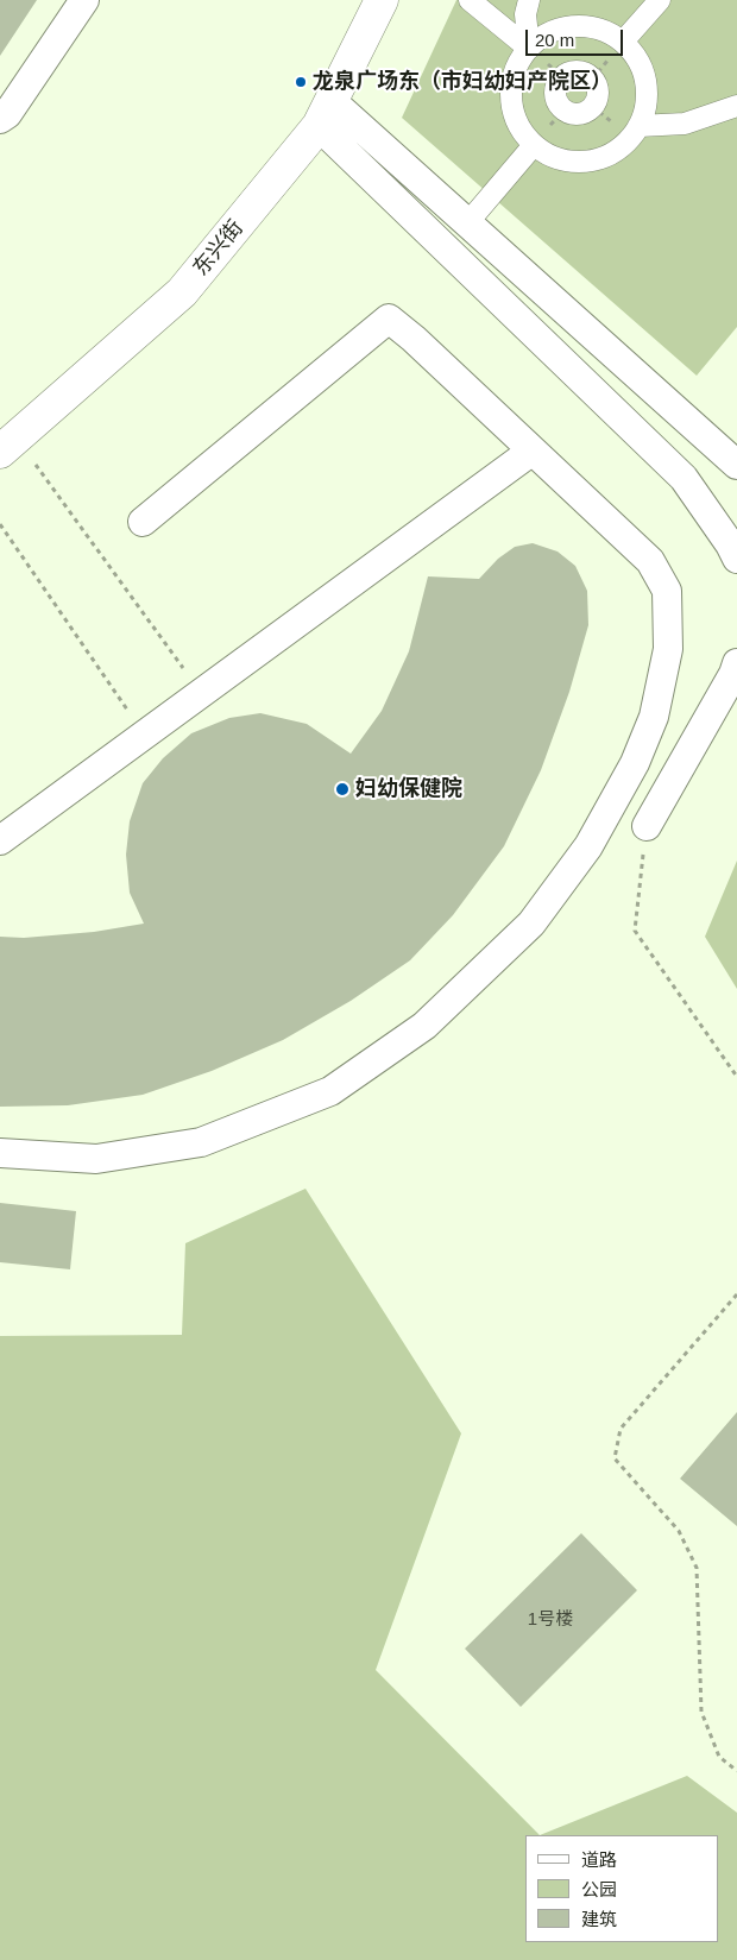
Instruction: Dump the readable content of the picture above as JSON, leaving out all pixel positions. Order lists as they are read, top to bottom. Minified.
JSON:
{"streets":{"street":["东兴街"]},"places":["龙泉广场东（市妇幼妇产院区）","妇幼保健院"],"house_numbers":["1号楼"],"legend":["道路","公园","建筑"],"scale_bar":"20 m"}
